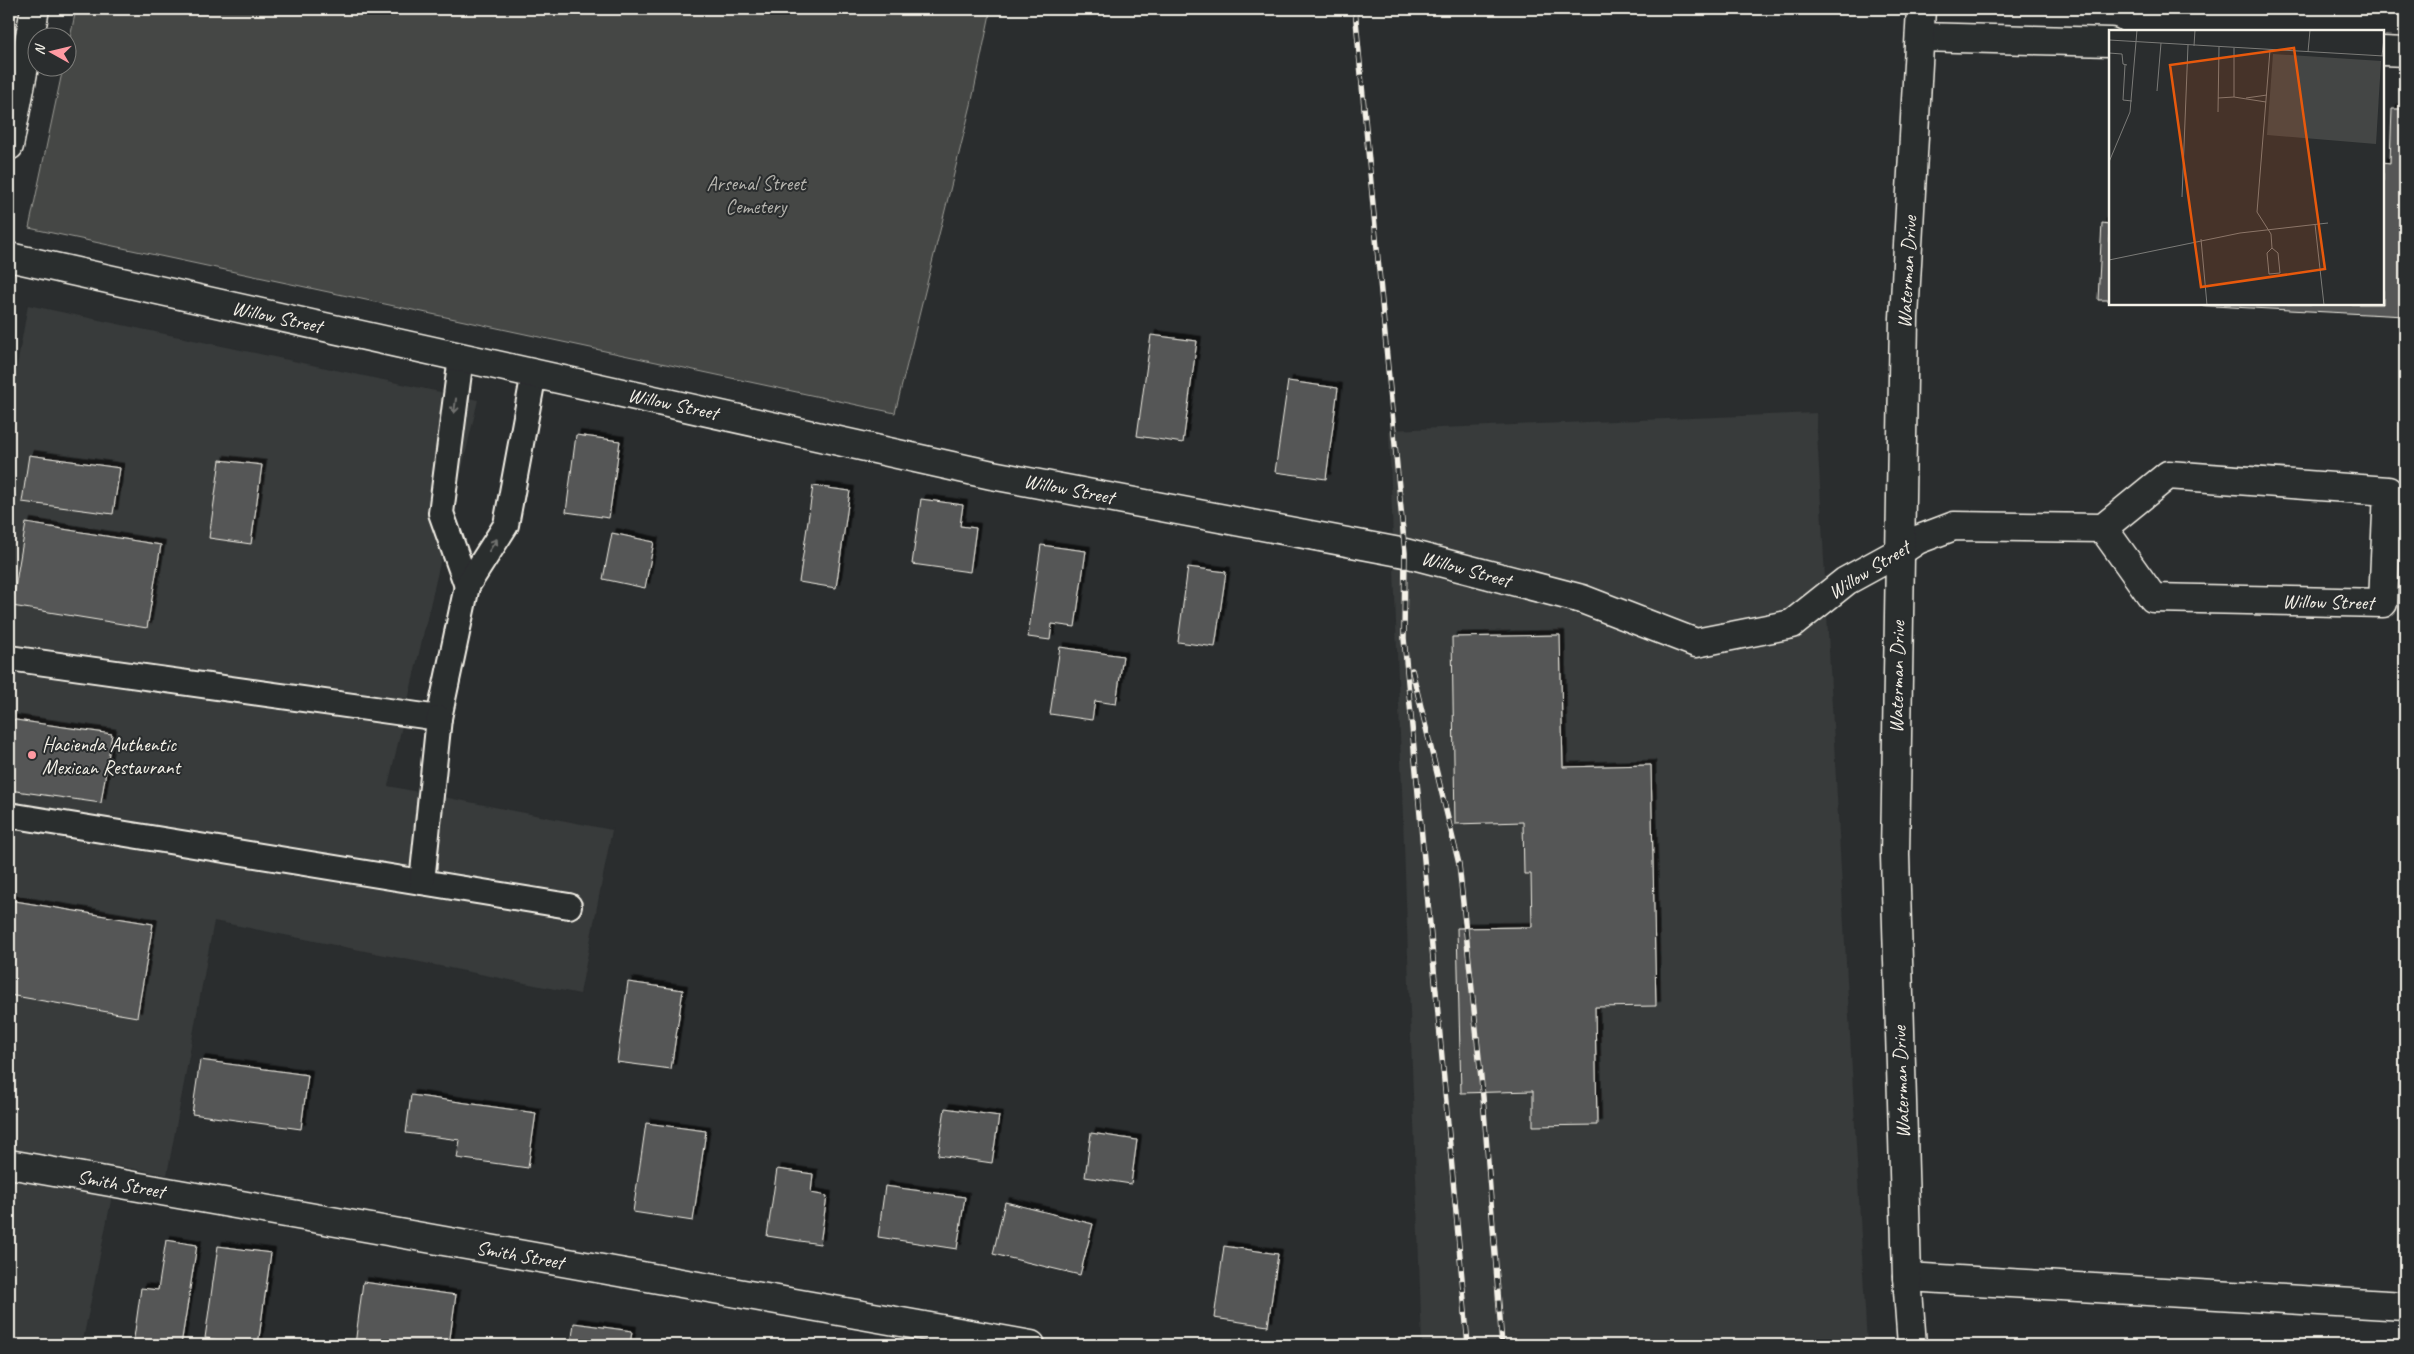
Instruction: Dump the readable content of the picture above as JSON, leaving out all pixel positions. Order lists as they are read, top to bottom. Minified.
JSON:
{"streets":{"main road":["Waterman Drive","Willow Street","Smith Street"]},"crossings":[["Waterman Drive","Willow Street"]],"parks":["Arsenal Street Cemetery"],"places":["Hacienda Authentic Mexican Restaurant"],"north":"left"}
